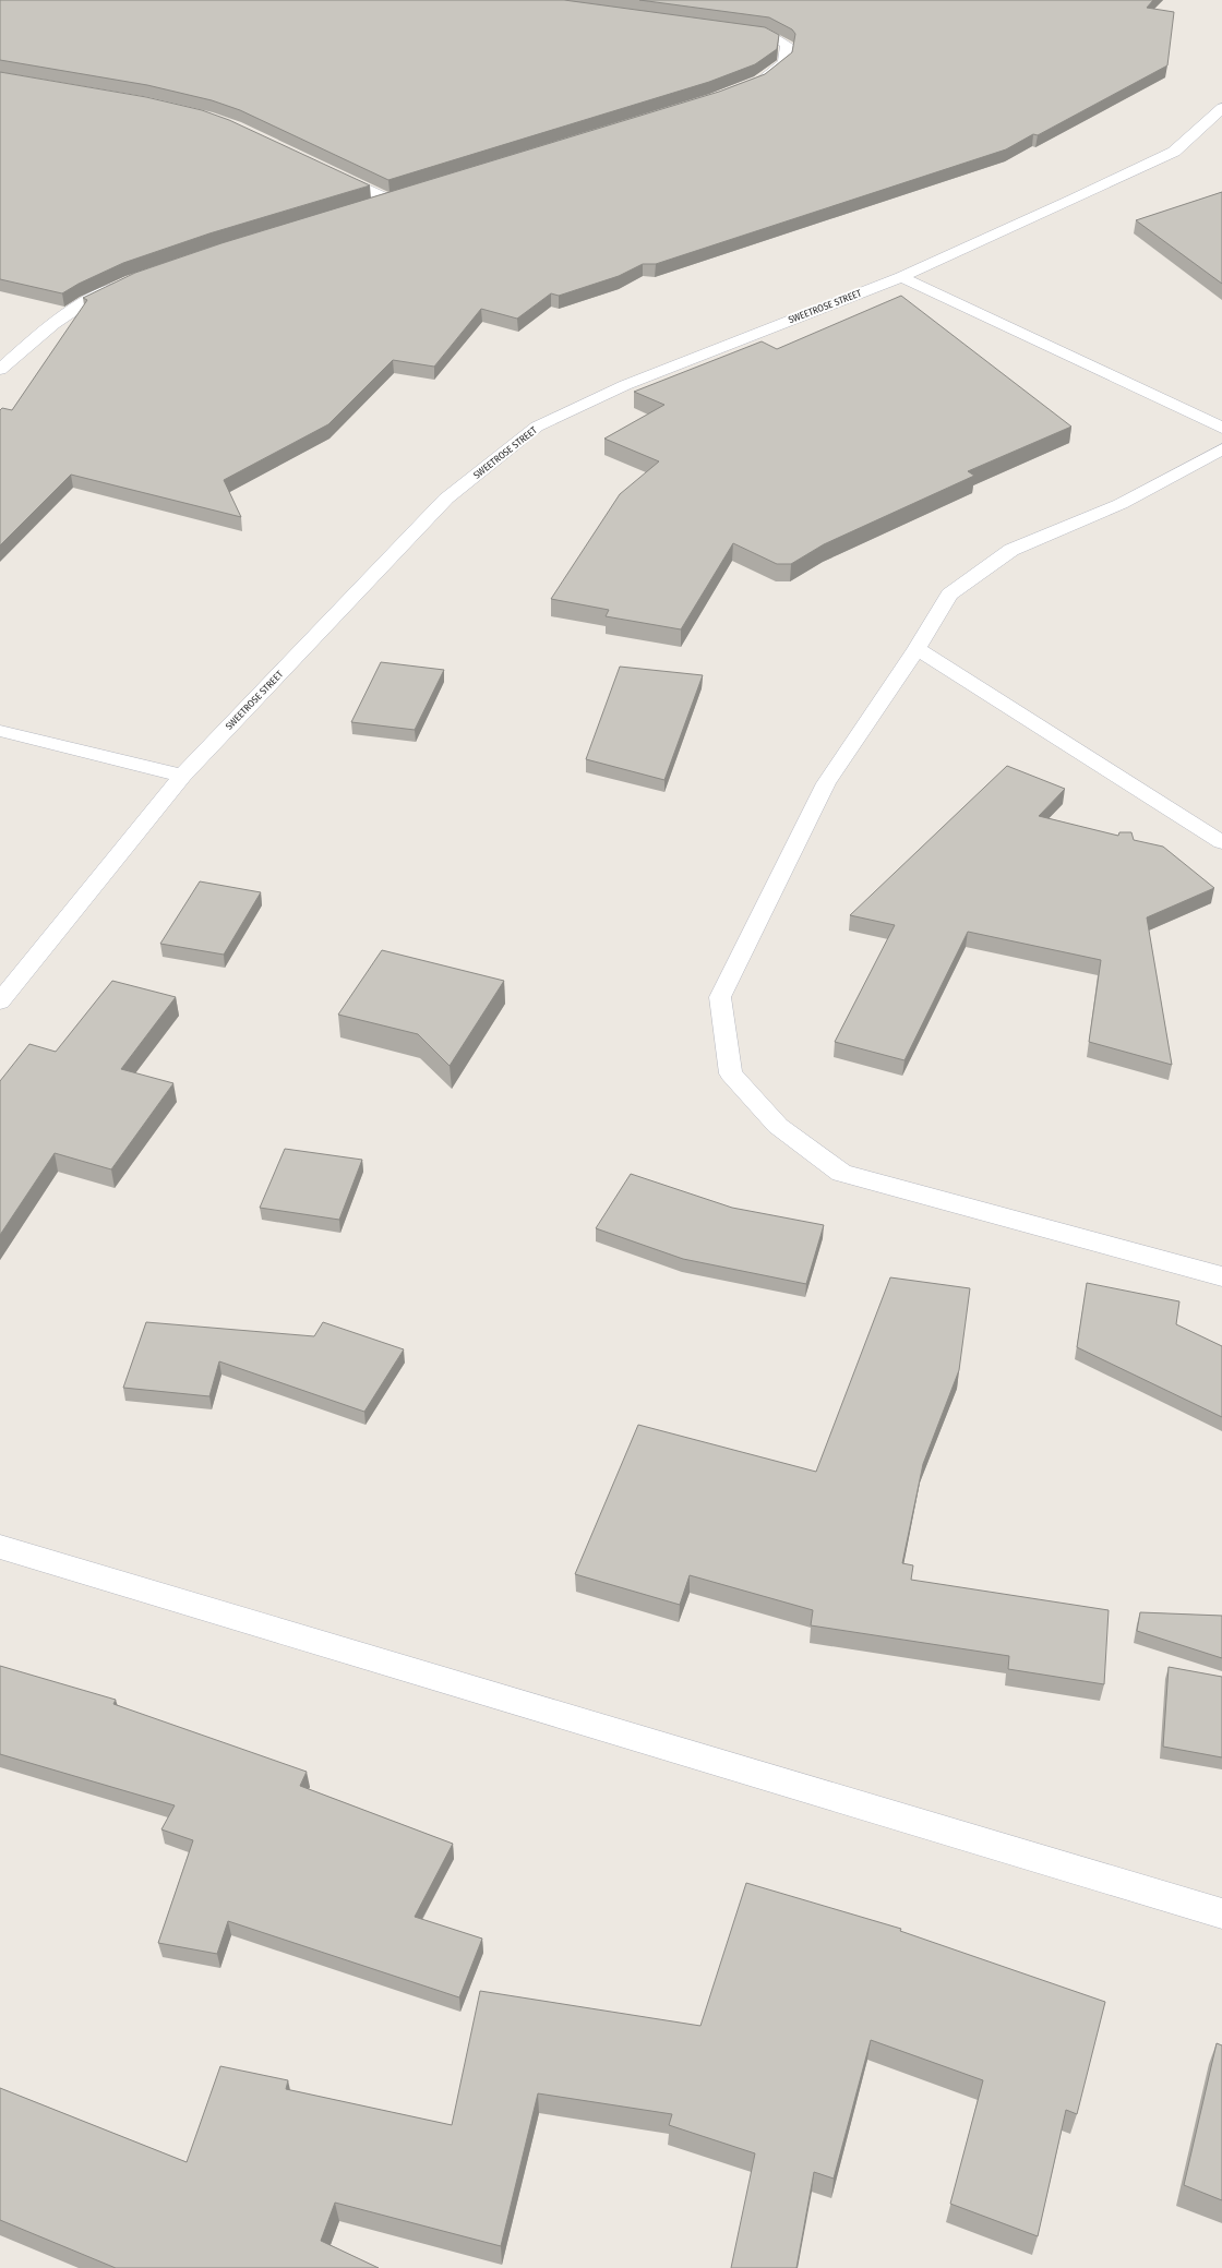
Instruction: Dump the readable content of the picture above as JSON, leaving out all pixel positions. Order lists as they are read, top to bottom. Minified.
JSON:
{"streets":{"street":["SWEETROSE STREET"]}}
